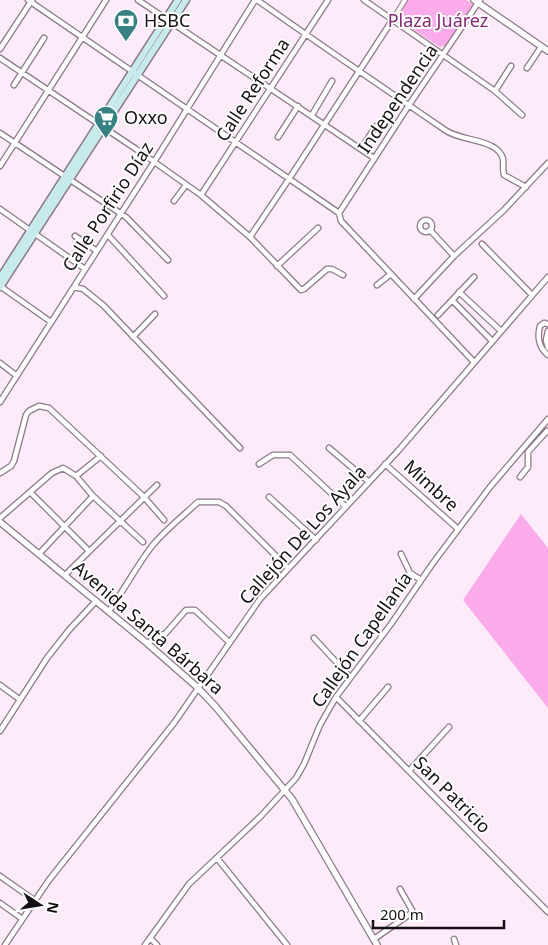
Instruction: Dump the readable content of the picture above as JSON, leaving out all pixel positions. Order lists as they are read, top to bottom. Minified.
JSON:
{"streets":{"street":["Calle Reforma","Independencia","Calle Porfirio Díaz","Mimbre","Callejón De Los Ayala","Avenida Santa Bárbara","Callejón Capellanía","San Patricio"]},"crossings":[["Mimbre","Callejón De Los Ayala"],["Mimbre","Callejón Capellanía"],["Callejón De Los Ayala","Avenida Santa Bárbara"],["Avenida Santa Bárbara","Callejón Capellanía"],["Callejón Capellanía","San Patricio"]],"parks":["Plaza Juárez"],"places":{"bank":["HSBC"],"supermarket":["Oxxo"]},"scale_bar":"200 m","north":"right"}
